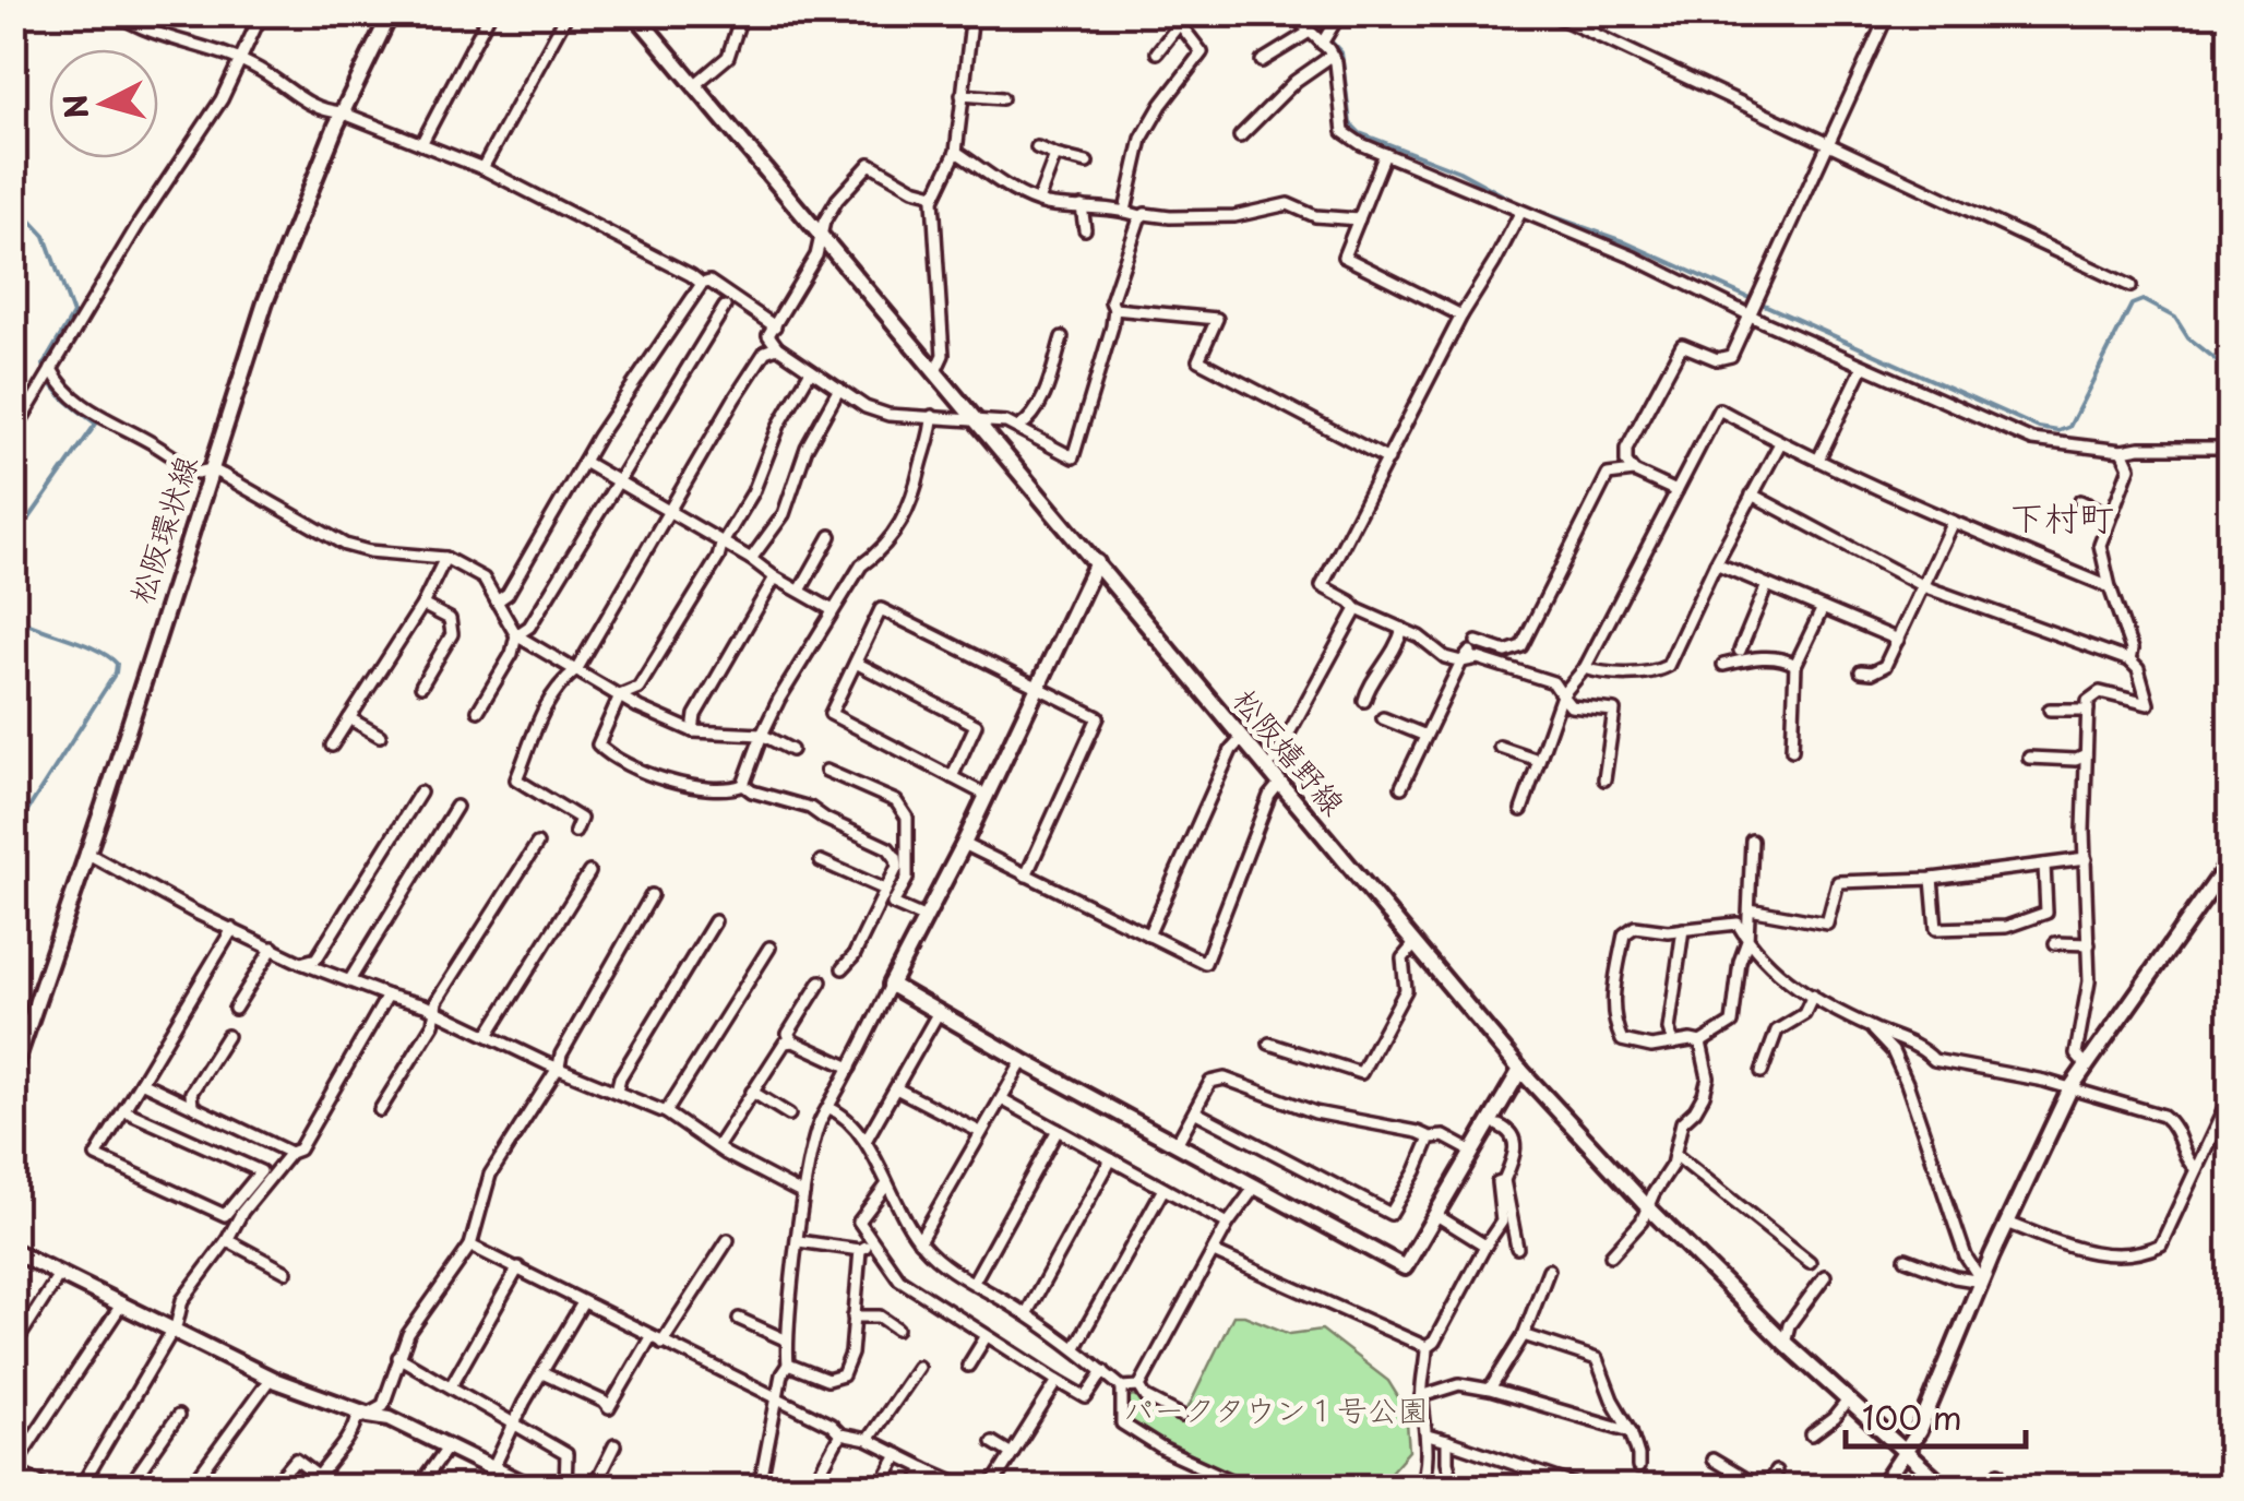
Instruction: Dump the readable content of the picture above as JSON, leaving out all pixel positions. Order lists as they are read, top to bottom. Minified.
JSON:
{"streets":{"main road":["松阪環状線","松阪嬉野線"]},"districts":["下村町"],"parks":["パークタウン１号公園"],"scale_bar":"100 m","north":"left"}
